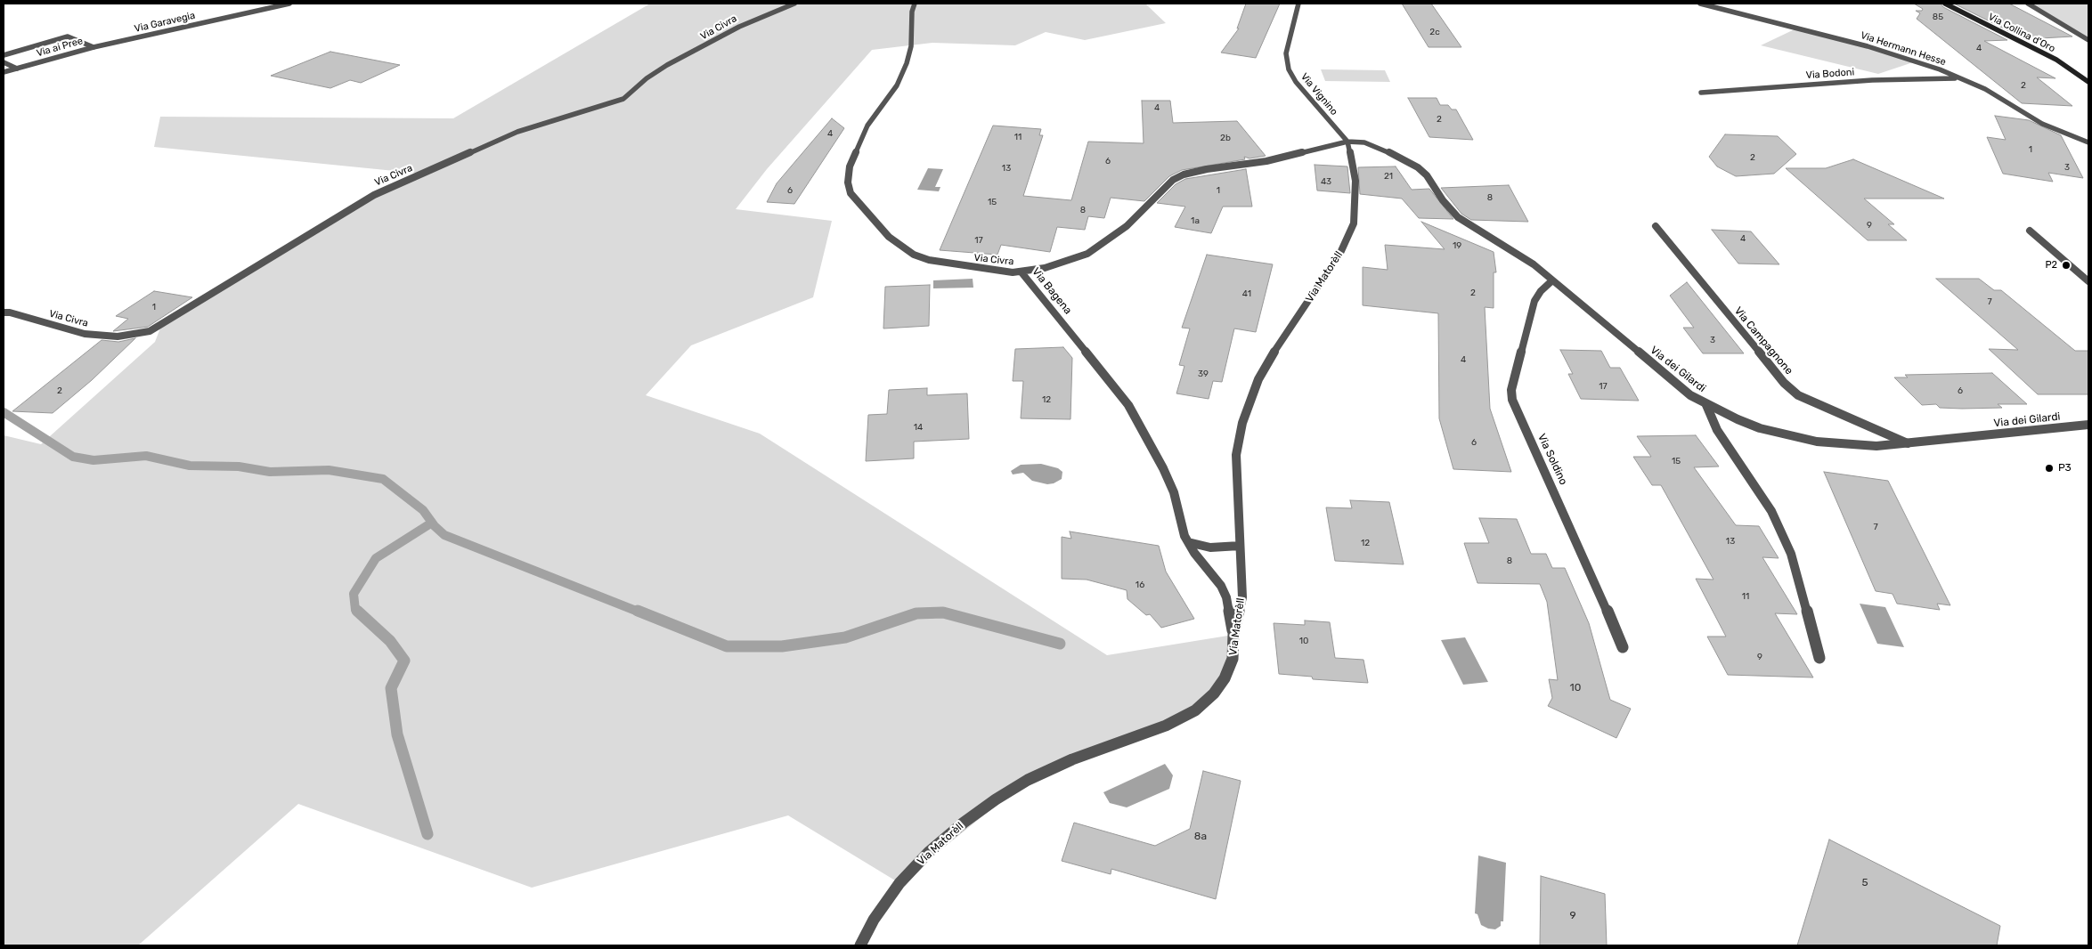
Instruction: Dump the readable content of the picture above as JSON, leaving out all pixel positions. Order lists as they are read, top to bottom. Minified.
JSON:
{"streets":{"street":["Via Garavegia","Via Civra","Via Collina d'Oro","Via ai Pree","Via Hermann Hesse","Via Bodoni","Via Vignino","Via Matorèll","Via Bagena","Via Campagnone","Via dei Gilardi","Via Soldino"]},"crossings":[["Via Garavegia","Via ai Pree"],["Via Civra","Via Bagena"],["Via Hermann Hesse","Via Bodoni"],["Via Vignino","Via Matorèll"],["Via Vignino","Via Bagena"],["Via Vignino","Via dei Gilardi"],["Via Matorèll","Via Bagena"],["Via Matorèll","Via dei Gilardi"],["Via Bagena","Via dei Gilardi"],["Via Campagnone","Via dei Gilardi"],["Via dei Gilardi","Via Soldino"]],"places":["P2","P3"],"house_numbers":["85","2c","4","2","4","2","4","11","2b","1","2","6","3","13","21","43","6","1","8","15","8","1a","9","4","17","19","2","41","7","1","3","4","39","17","2","6","12","14","6","15","7","13","12","8","16","11","10","9","10","8a","5","9"]}
